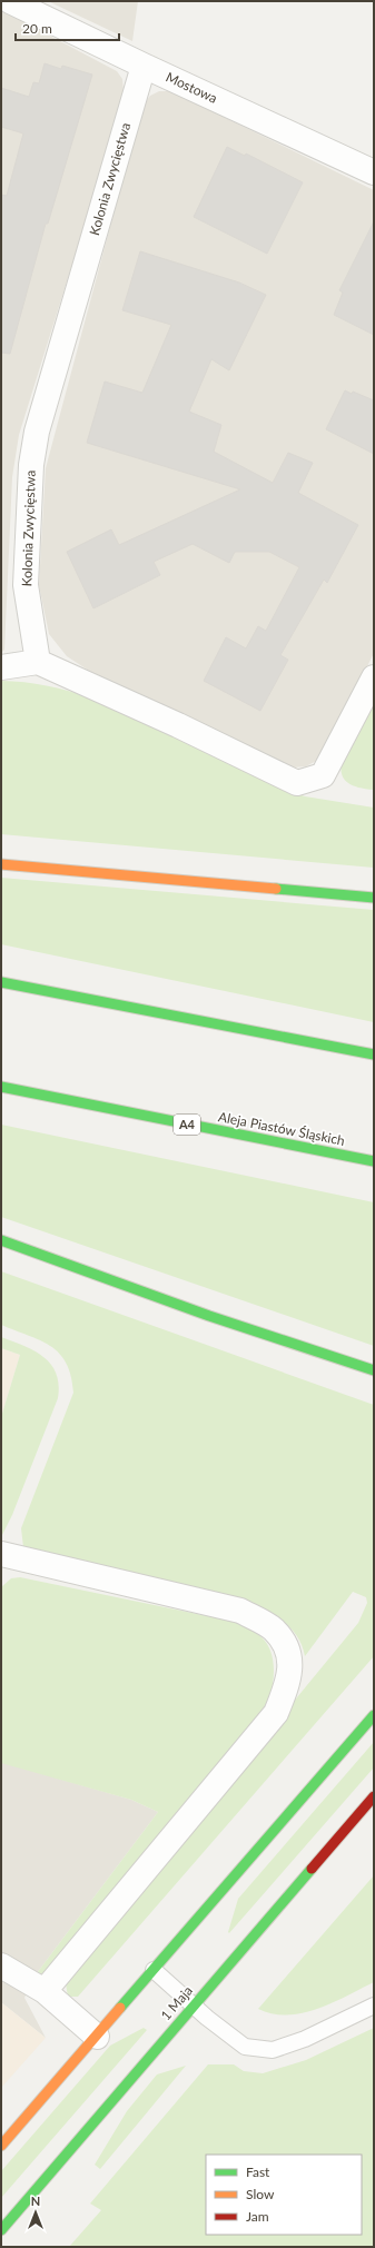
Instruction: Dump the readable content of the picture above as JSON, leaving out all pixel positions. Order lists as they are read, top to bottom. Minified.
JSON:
{"streets":{"main road":["A4","Aleja Piastów Śląskich","1 Maja"],"street":["Mostowa","Kolonia Zwycięstwa"]},"crossings":[["Mostowa","Kolonia Zwycięstwa"]],"legend":["Fast","Slow","Jam"],"scale_bar":"20 m","north":"top"}
